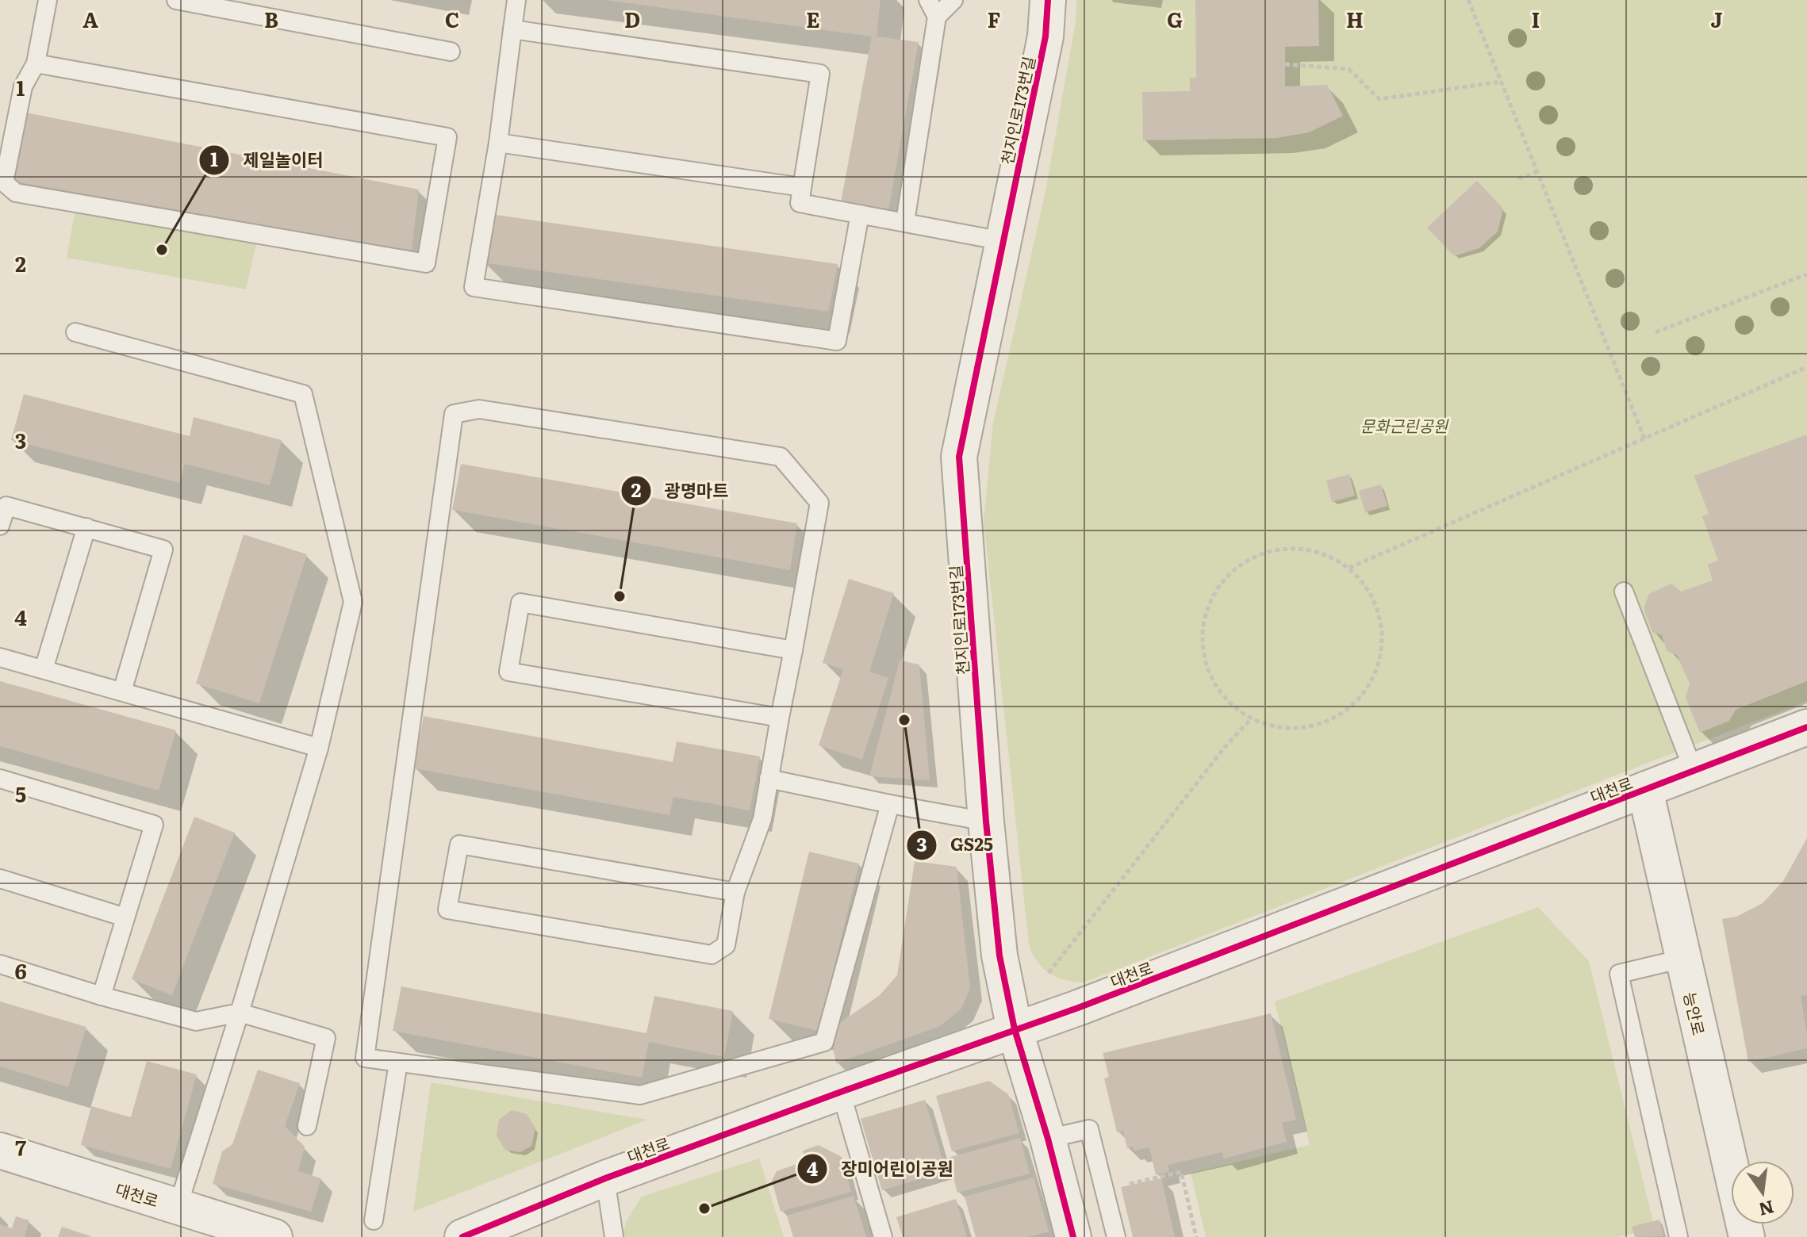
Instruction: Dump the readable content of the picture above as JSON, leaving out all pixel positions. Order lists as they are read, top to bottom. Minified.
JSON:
{"streets":{"street":["천지인로173번길","대천로","능안로"]},"crossings":[["천지인로173번길","대천로"],["대천로","능안로"]],"parks":["문화근린공원"],"places":["제일놀이터","광명마트","GS25","장미어린이공원"],"north":"bottom","grid":{"columns":["A","B","C","D","E","F","G","H","I","J"],"rows":["1","2","3","4","5","6","7"]}}
